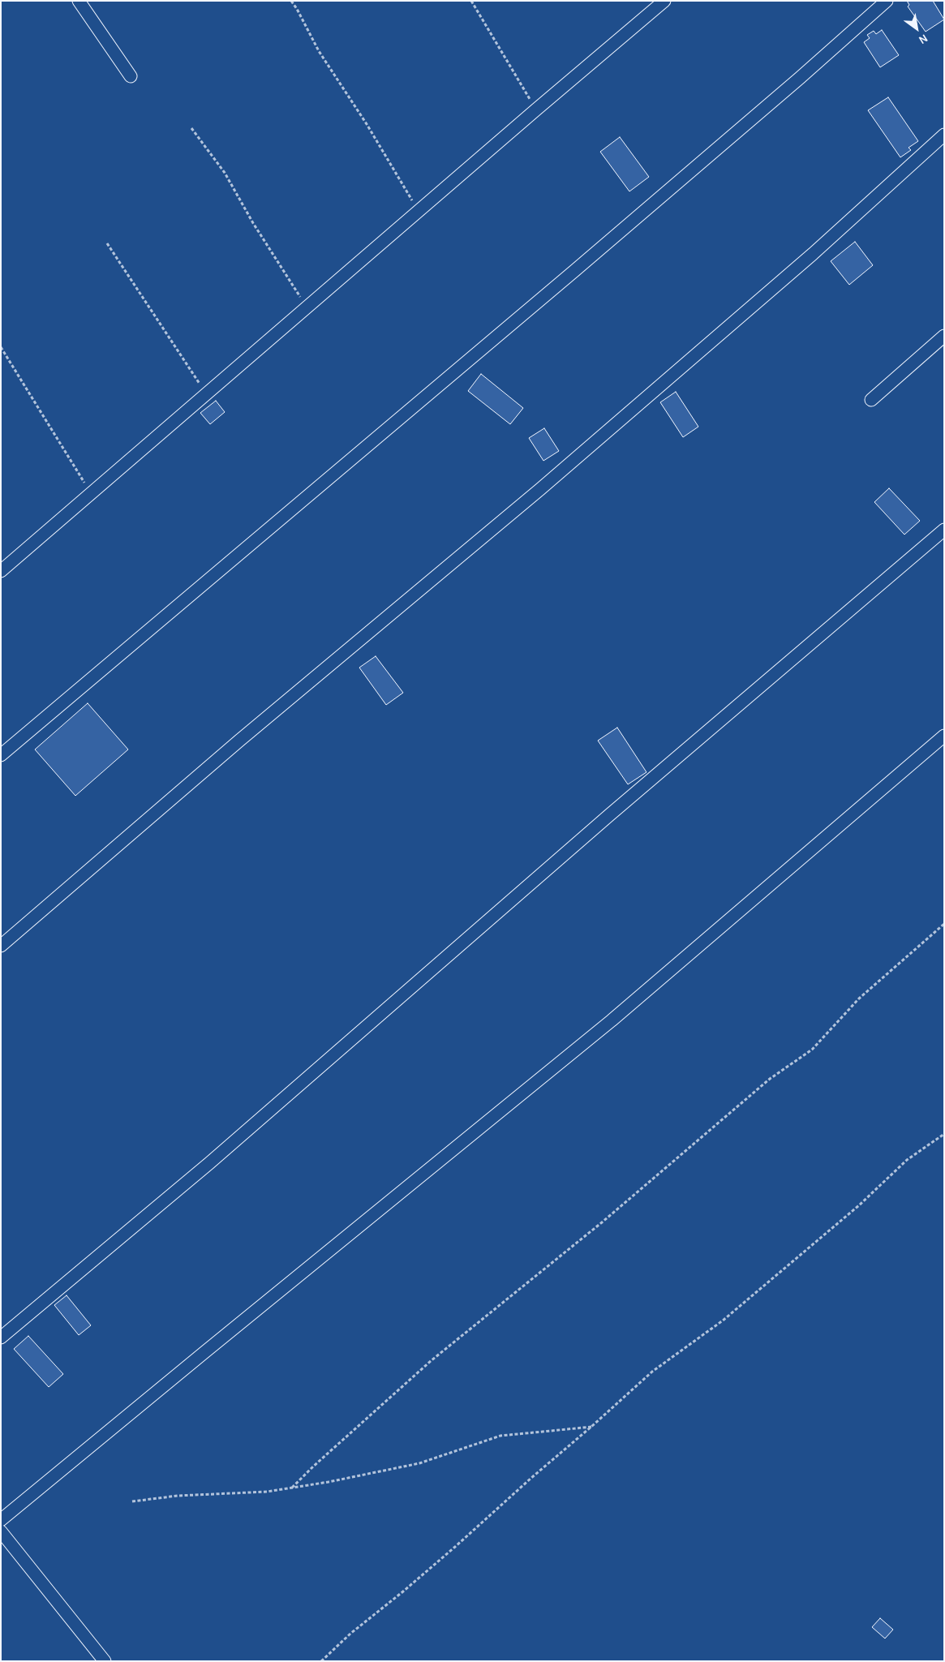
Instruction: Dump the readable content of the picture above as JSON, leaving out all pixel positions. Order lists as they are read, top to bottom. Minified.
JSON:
{"north":"bottom right"}
